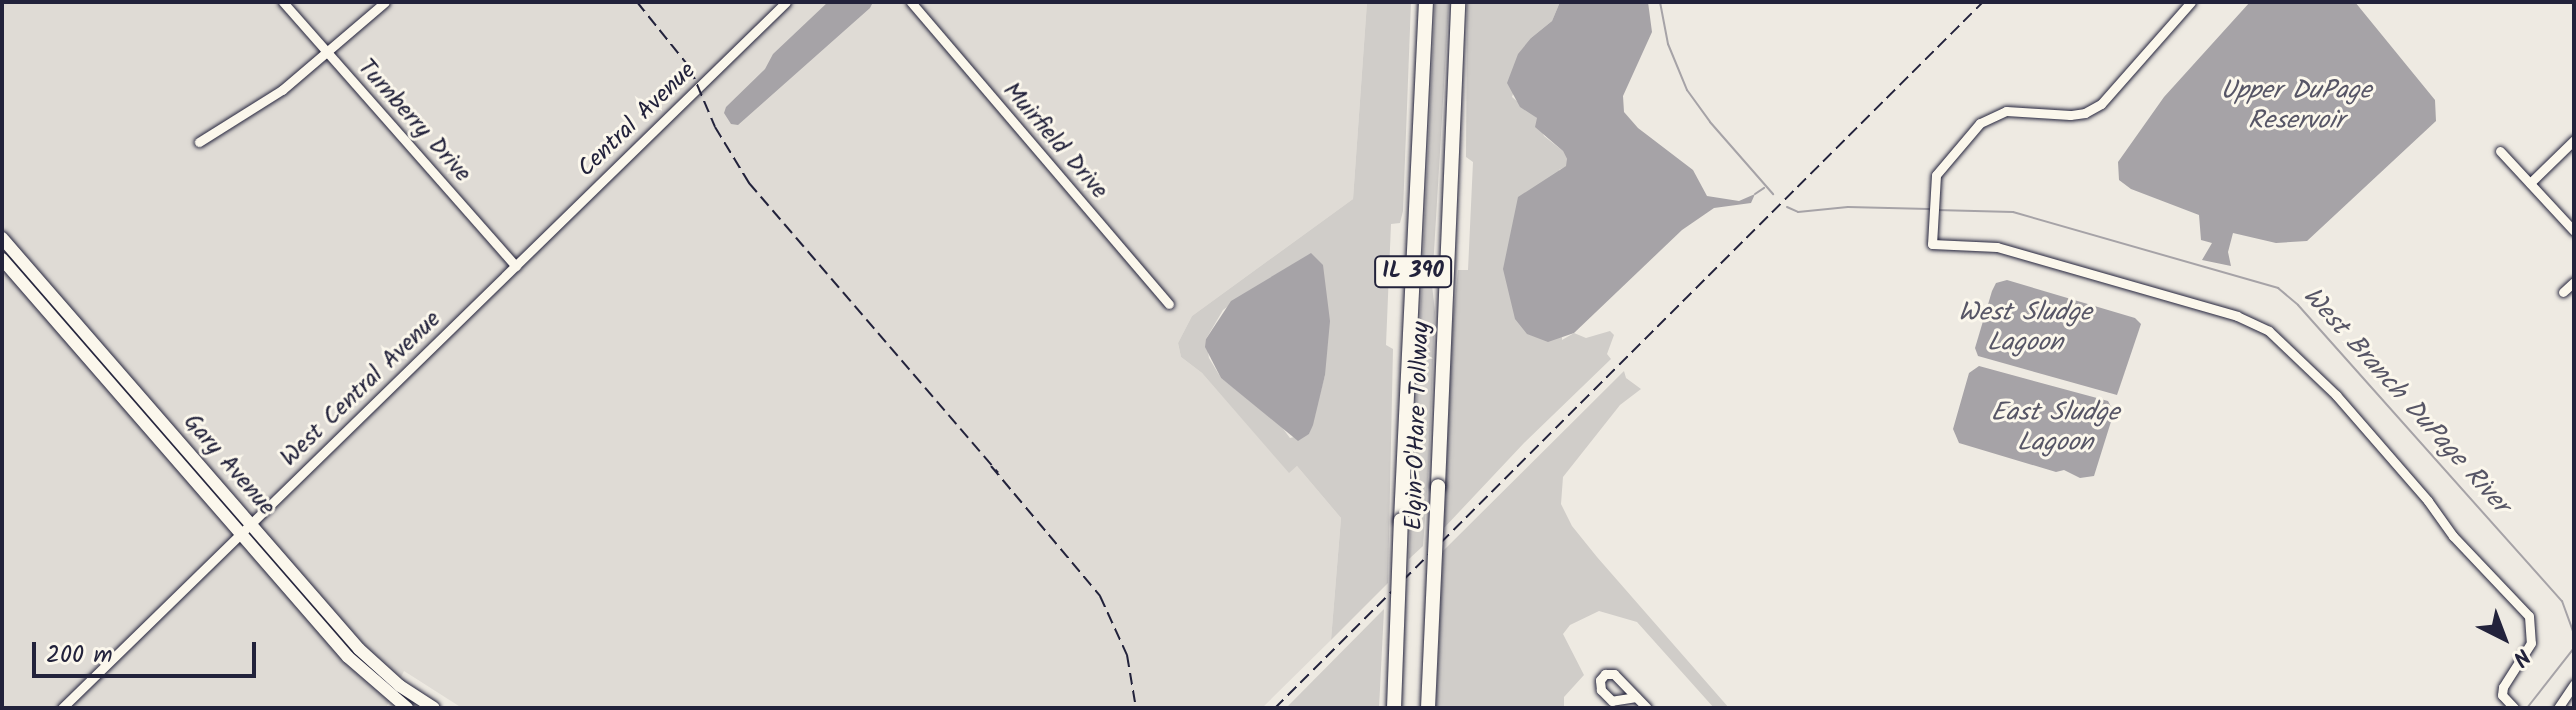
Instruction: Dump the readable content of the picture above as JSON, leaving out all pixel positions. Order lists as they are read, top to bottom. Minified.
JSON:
{"streets":{"highway":["IL 390","Elgin-O'Hare Tollway"],"main road":["Gary Avenue"],"street":["Central Avenue","Turnberry Drive","Muirfield Drive","West Central Avenue"]},"crossings":[["Central Avenue","Turnberry Drive"],["Central Avenue","West Central Avenue"],["Turnberry Drive","West Central Avenue"],["West Central Avenue","Gary Avenue"]],"water":["Upper DuPage Reservoir","West Sludge Lagoon","West Branch DuPage River","East Sludge Lagoon"],"scale_bar":"200 m","north":"bottom right"}
